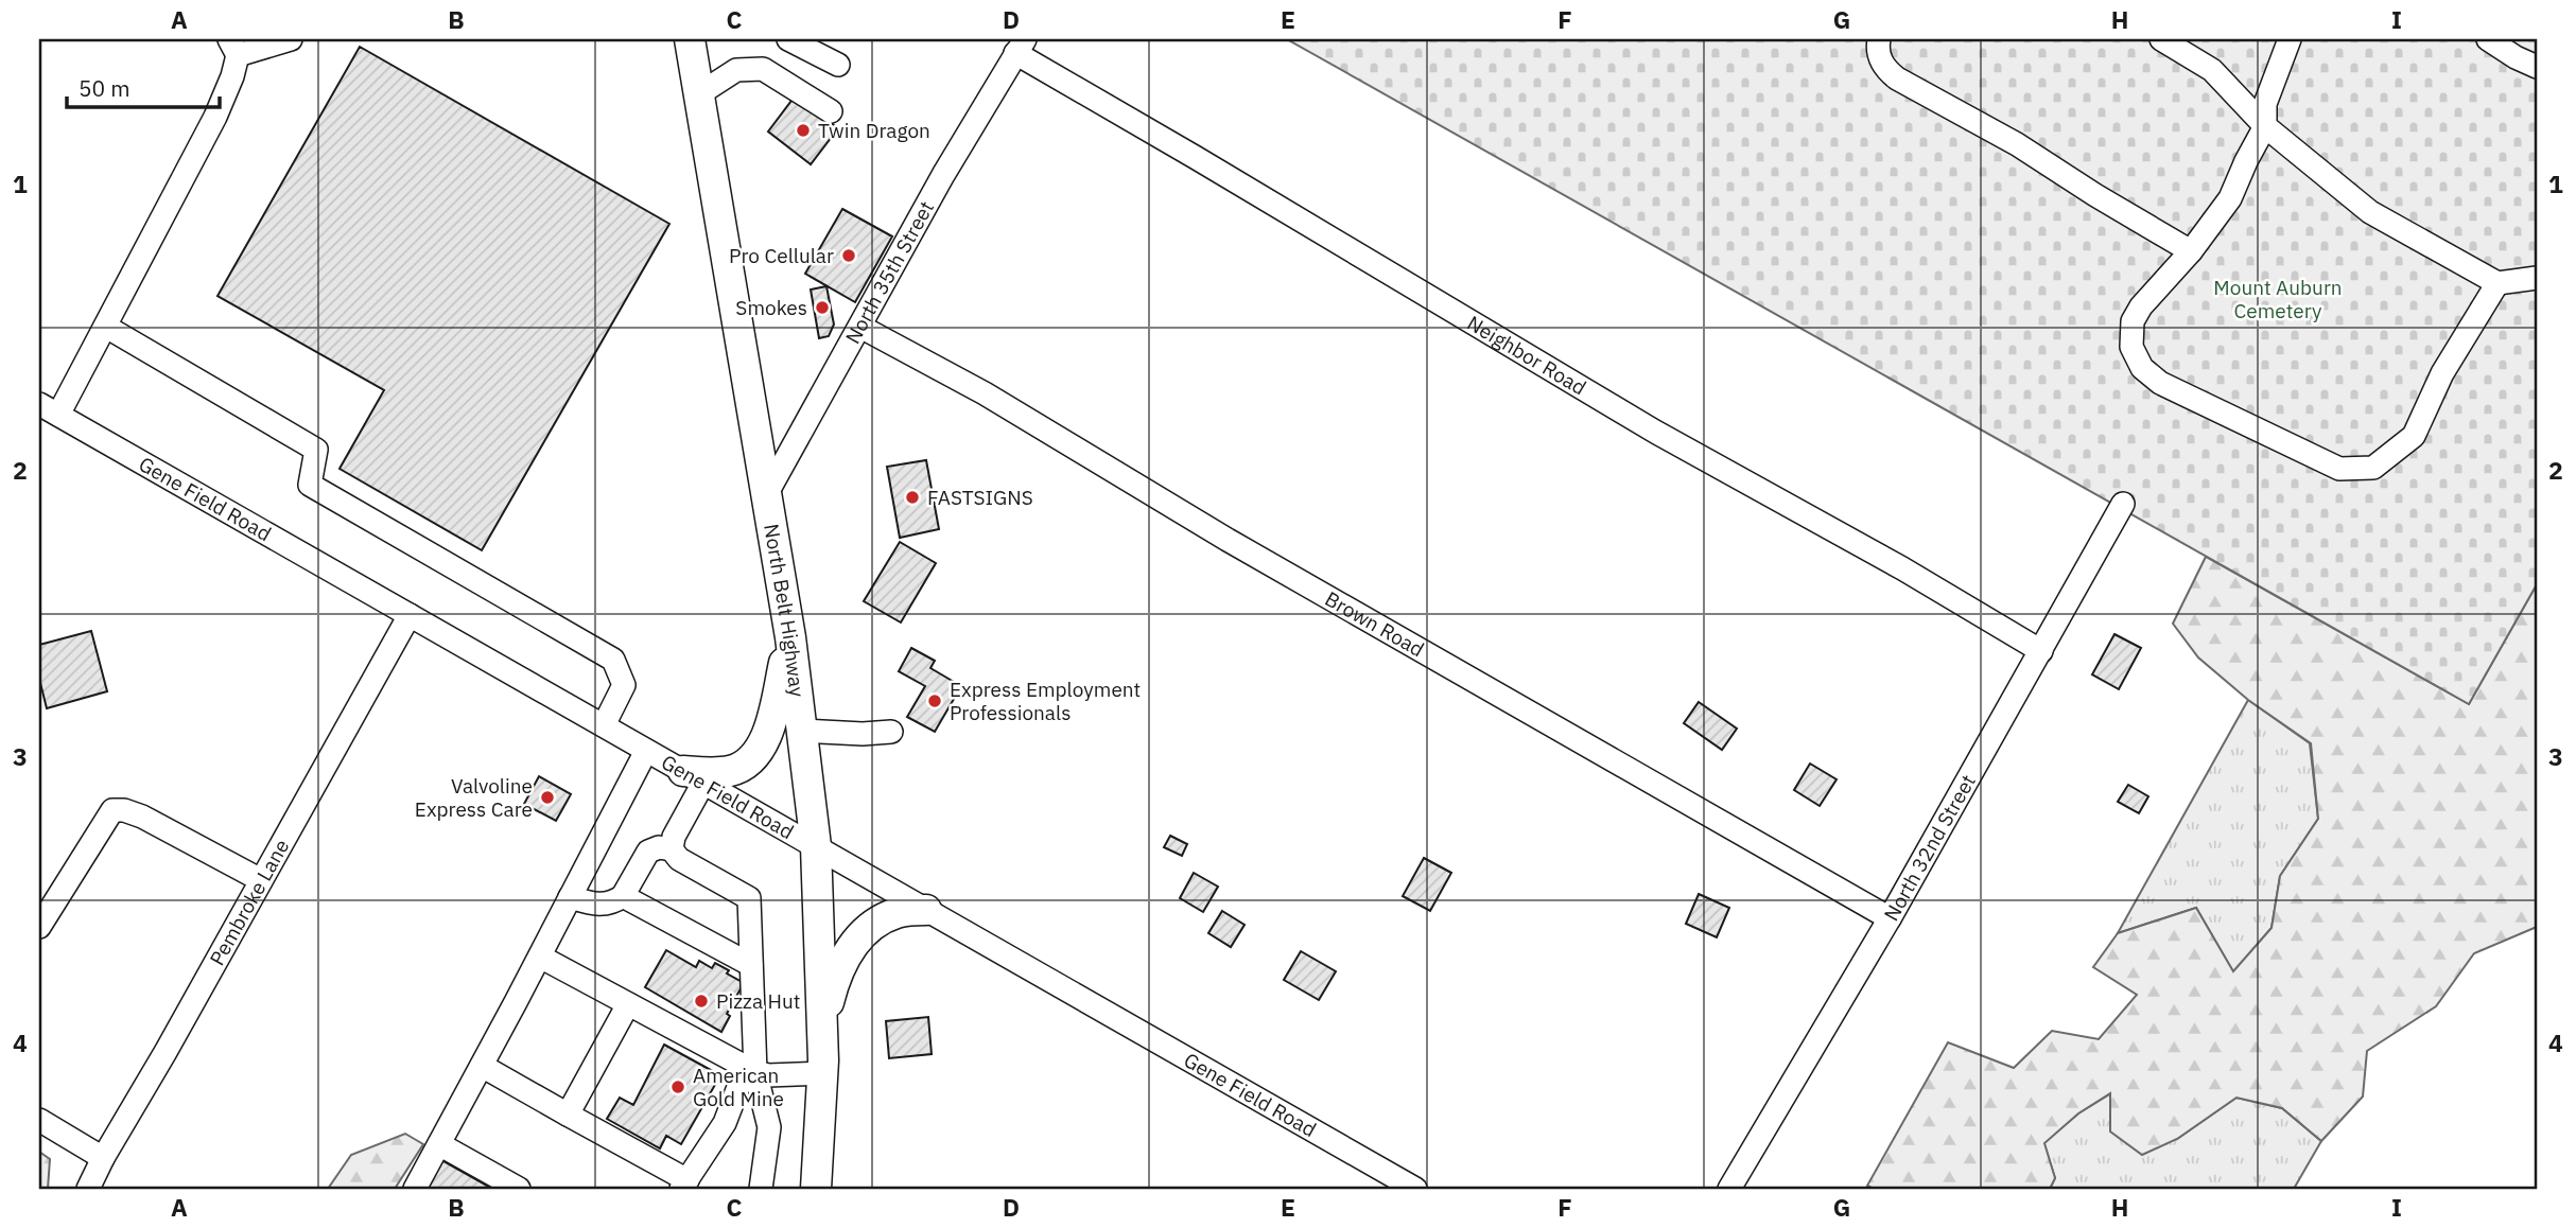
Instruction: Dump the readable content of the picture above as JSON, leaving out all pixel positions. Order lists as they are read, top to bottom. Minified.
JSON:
{"streets":{"main road":["North Belt Highway"],"street":["North 35th Street","Neighbor Road","Gene Field Road","Brown Road","North 32nd Street","Pembroke Lane"]},"crossings":[["North 35th Street","Neighbor Road"],["North 35th Street","North Belt Highway"],["North 35th Street","Brown Road"],["Neighbor Road","North 32nd Street"],["Gene Field Road","North Belt Highway"],["Gene Field Road","Pembroke Lane"],["Brown Road","North 32nd Street"]],"parks":["Mount Auburn Cemetery"],"places":["Twin Dragon","Pro Cellular","Smokes","FASTSIGNS","Express Employment Professionals","Valvoline Express Care","Pizza Hut","American Gold Mine"],"scale_bar":"50 m","grid":{"columns":["A","B","C","D","E","F","G","H","I"],"rows":["1","2","3","4"]}}
